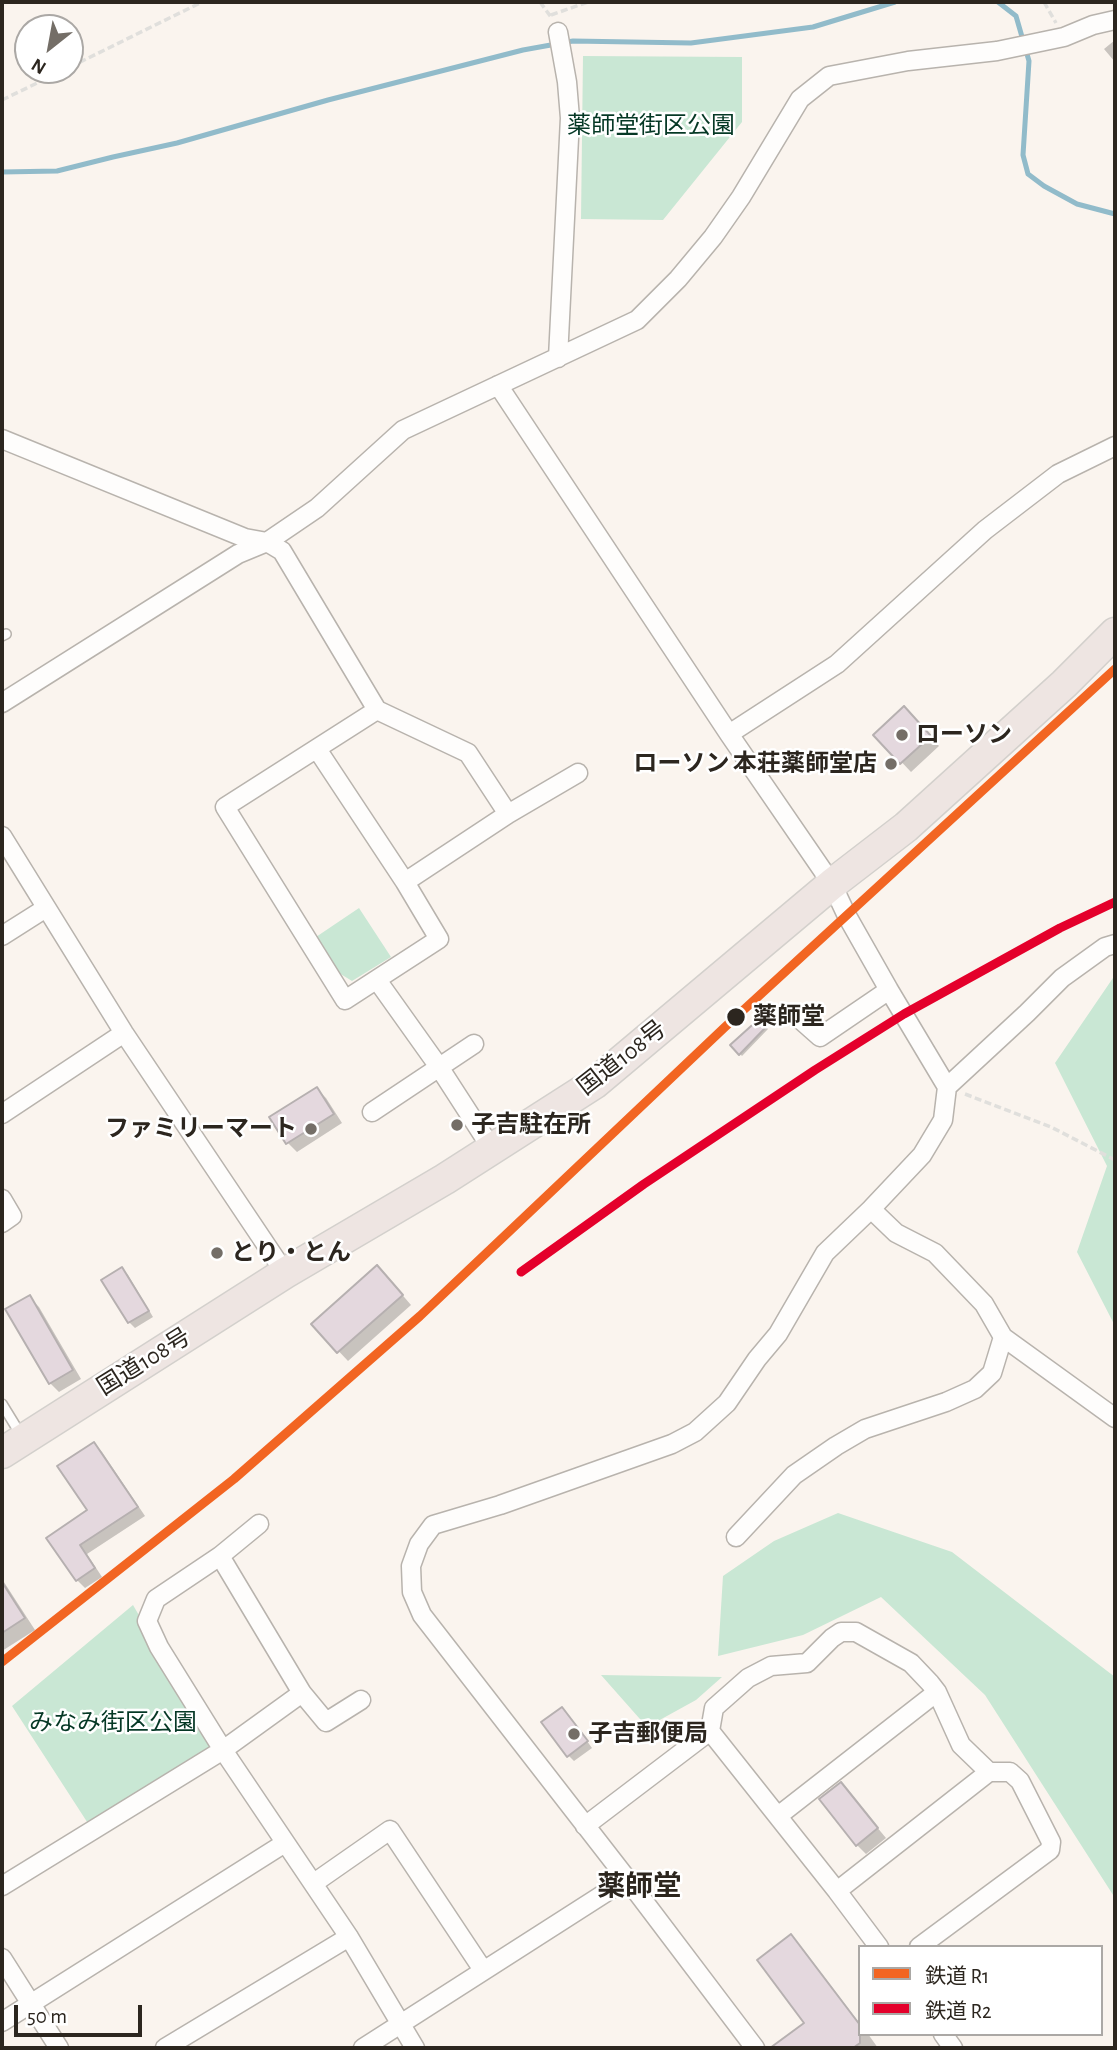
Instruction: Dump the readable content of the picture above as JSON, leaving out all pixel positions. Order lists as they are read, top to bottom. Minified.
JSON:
{"streets":{"highway":["国道108号"]},"districts":["薬師堂"],"parks":["薬師堂街区公園","みなみ街区公園"],"places":["ローソン","ローソン 本荘薬師堂店","薬師堂","子吉駐在所","ファミリーマート","とり・とん","子吉郵便局"],"lines":["rail line R1","rail line R2"],"legend":["鉄道 R1","鉄道 R2"],"scale_bar":"50 m","north":"bottom left"}
